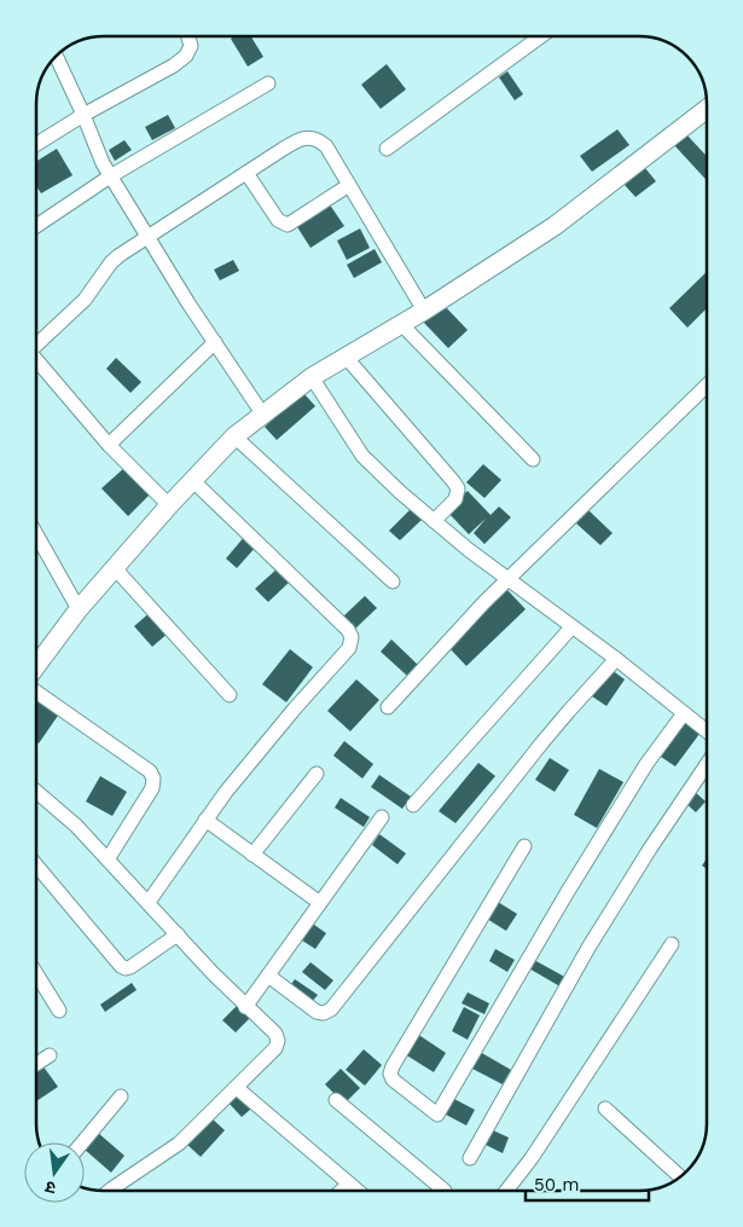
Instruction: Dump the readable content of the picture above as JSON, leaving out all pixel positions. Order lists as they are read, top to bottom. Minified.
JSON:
{"scale_bar":"50 m","north":"bottom"}
